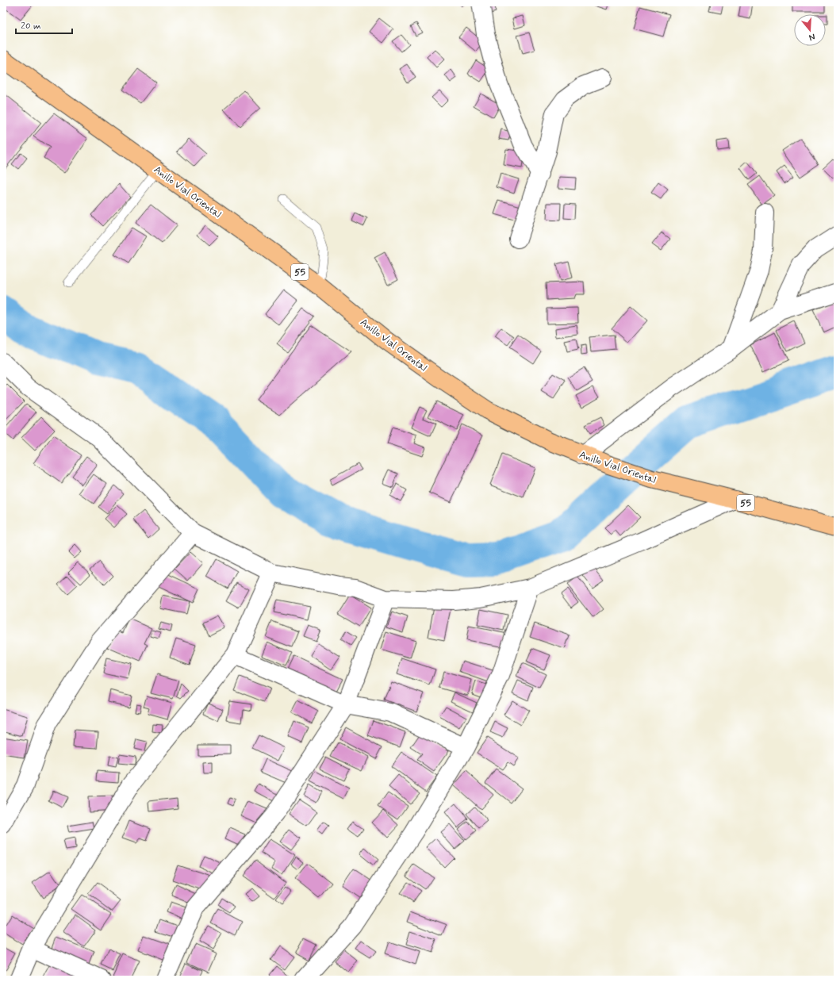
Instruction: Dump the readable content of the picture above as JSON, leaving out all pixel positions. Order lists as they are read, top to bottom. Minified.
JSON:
{"streets":{"highway":["Anillo Vial Oriental","55"]},"scale_bar":"20 m","north":"bottom"}
